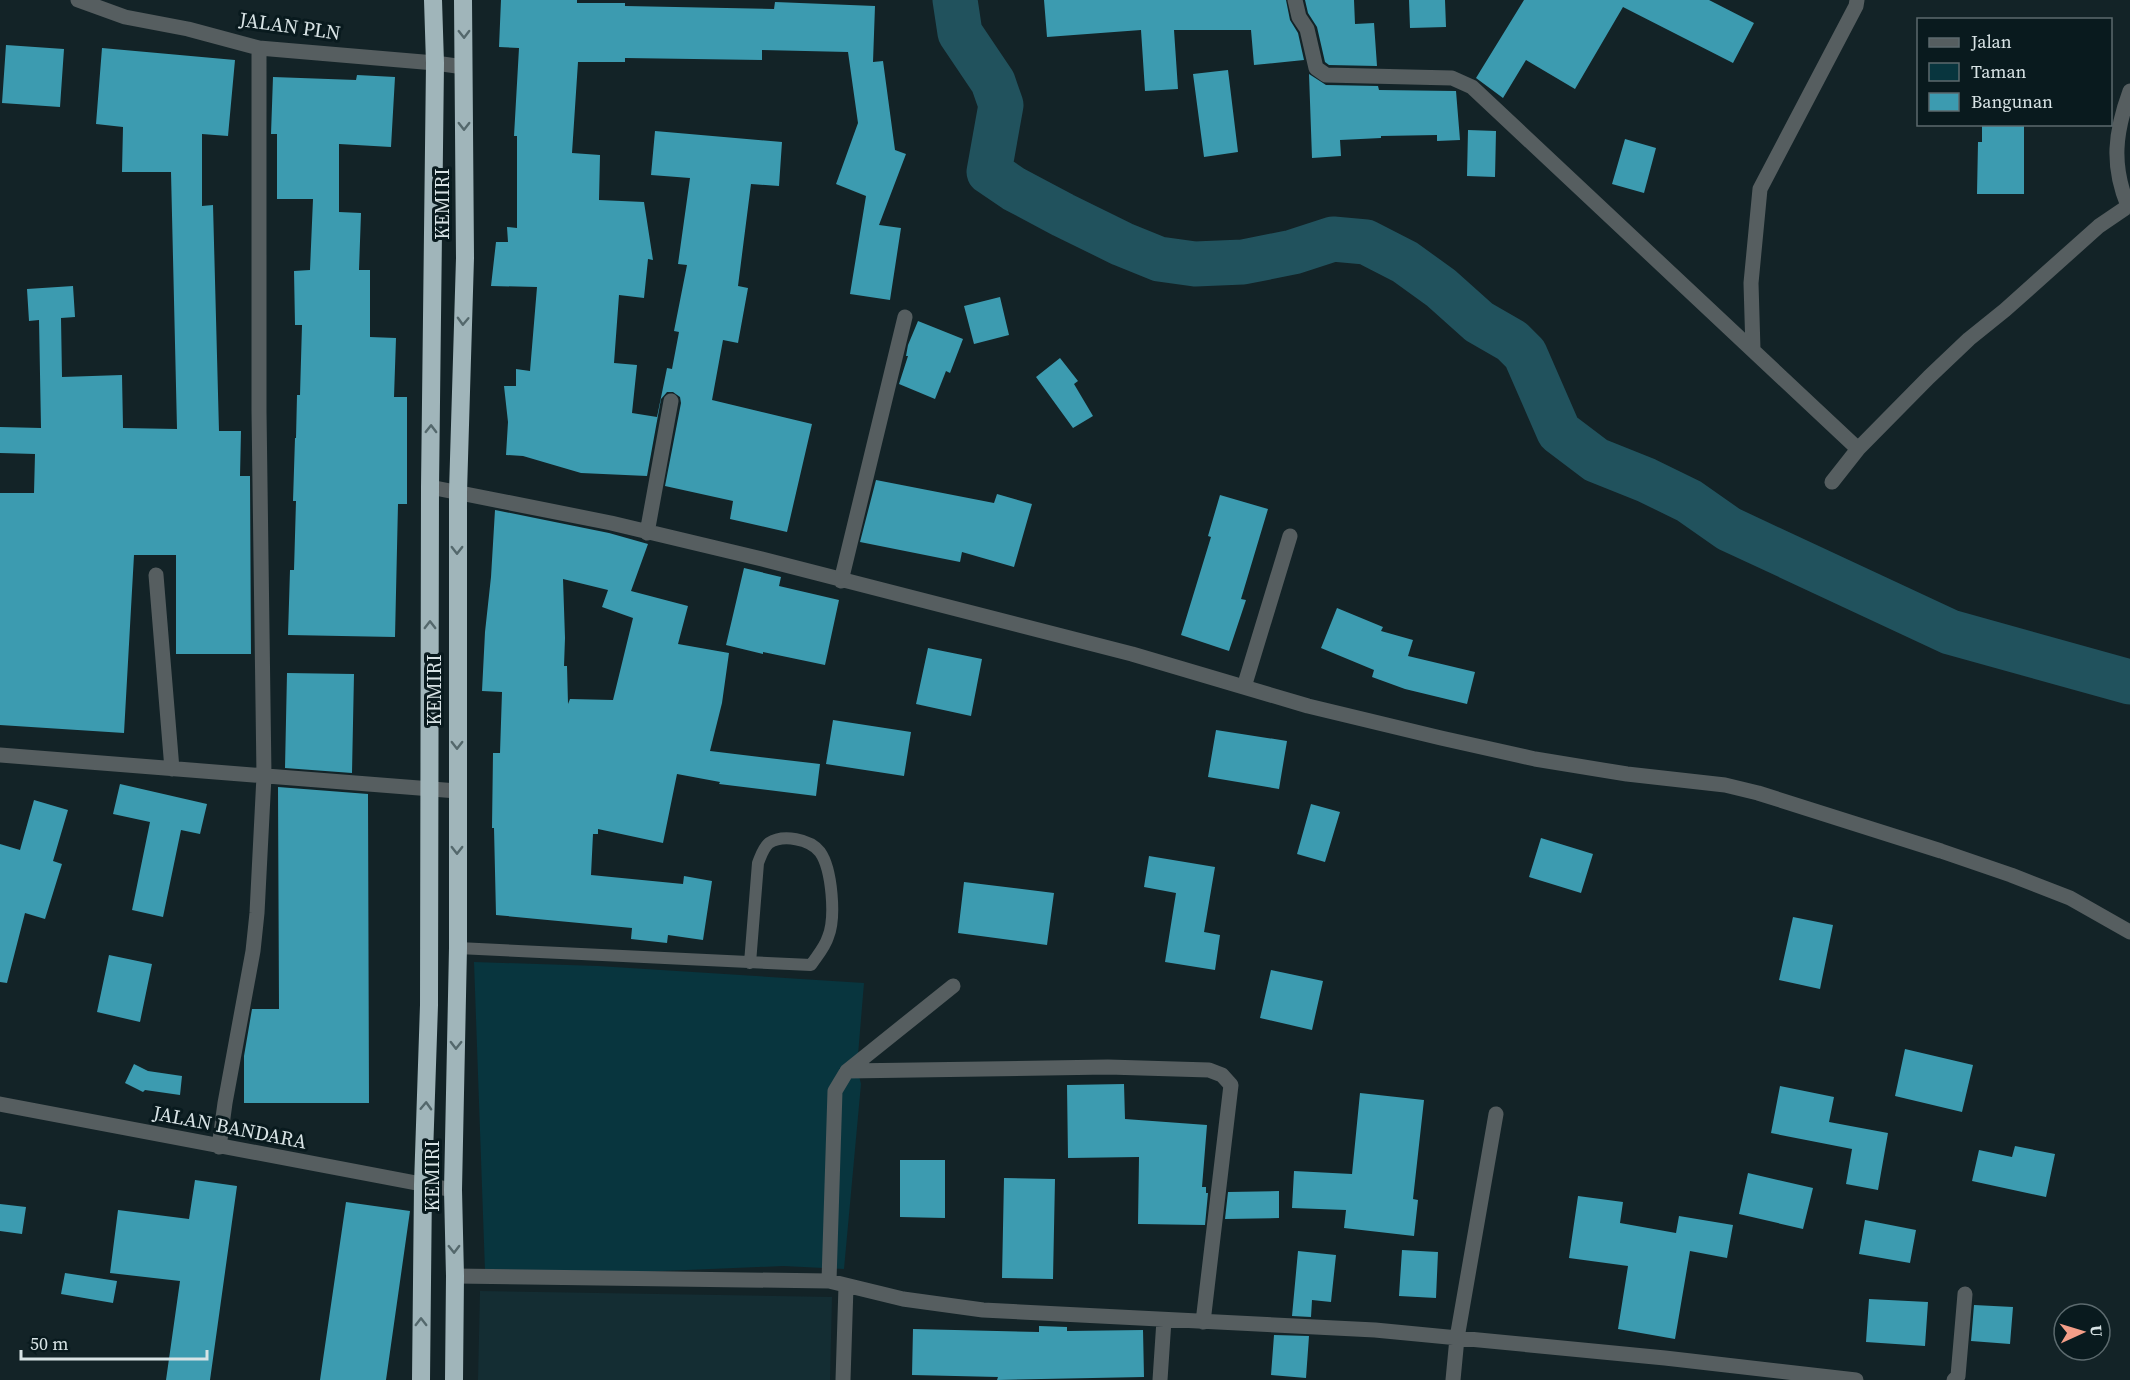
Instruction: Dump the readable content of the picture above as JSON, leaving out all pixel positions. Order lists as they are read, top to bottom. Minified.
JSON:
{"streets":{"highway":["KEMIRI"],"street":["JALAN PLN","JALAN BANDARA"]},"crossings":[["JALAN PLN","KEMIRI"],["KEMIRI","JALAN BANDARA"]],"legend":["Jalan","Taman","Bangunan"],"scale_bar":"50 m","north":"right"}
